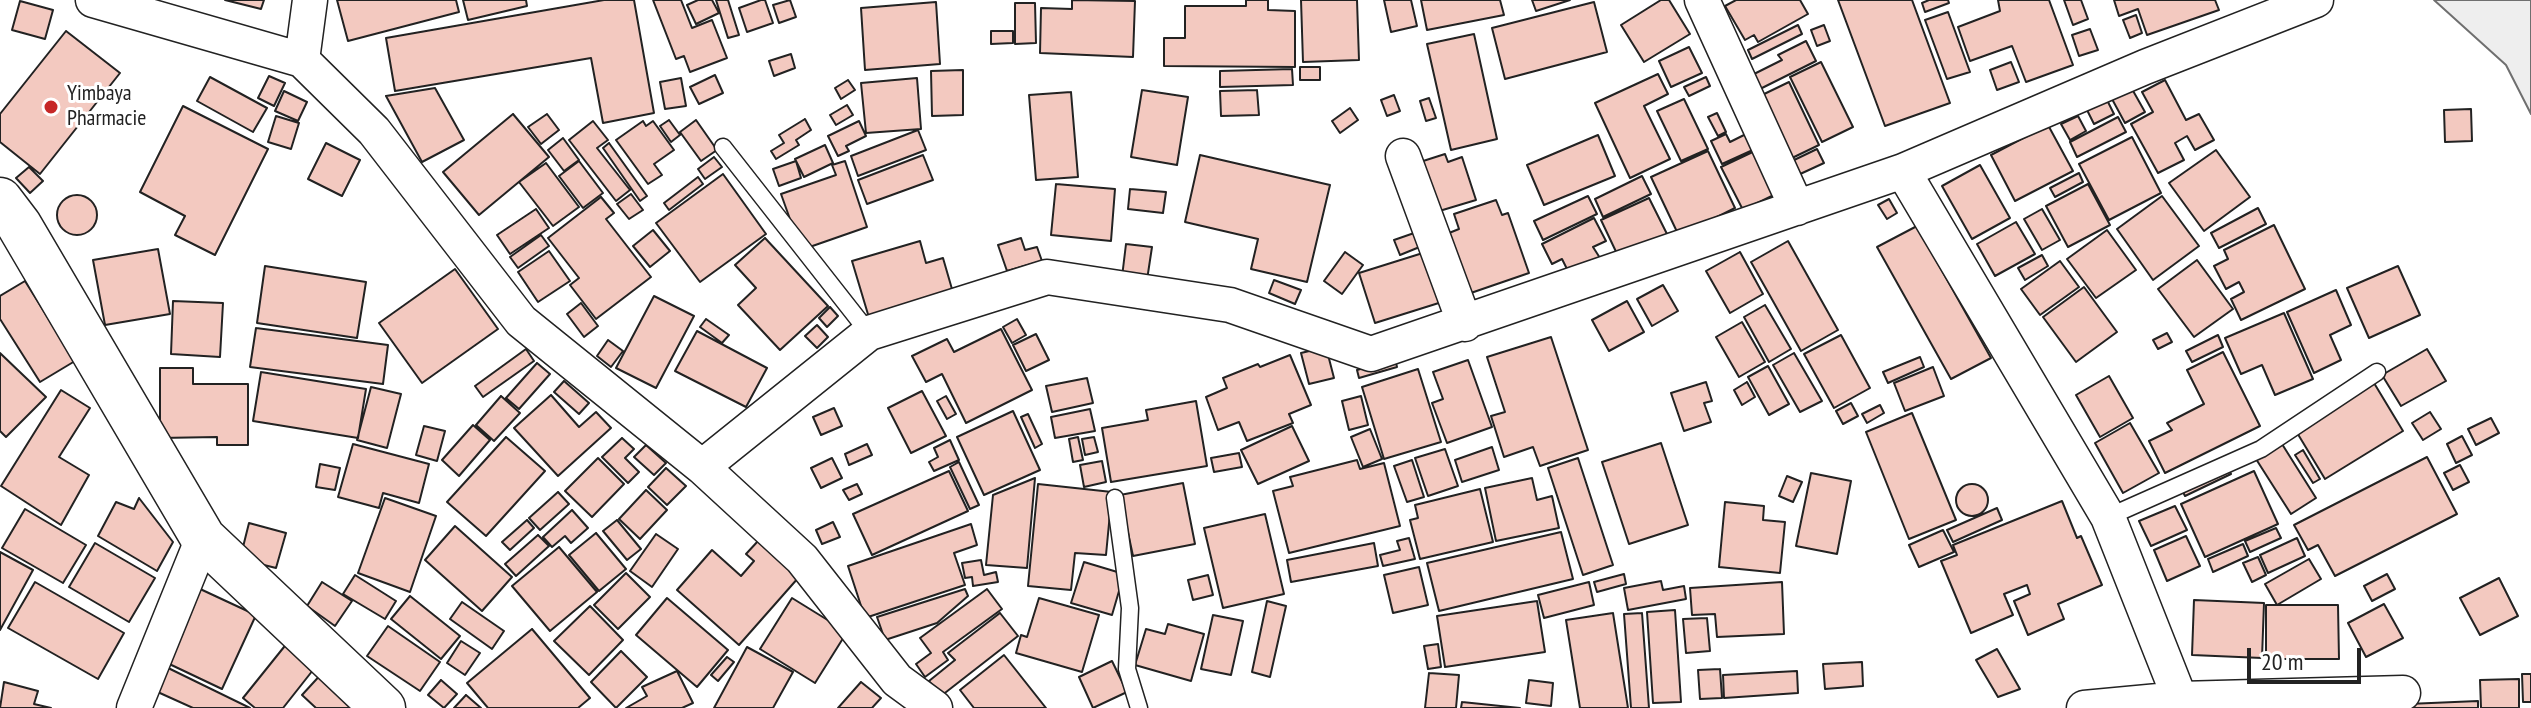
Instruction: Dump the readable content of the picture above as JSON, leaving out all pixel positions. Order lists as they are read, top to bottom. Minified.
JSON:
{"places":["Yimbaya Pharmacie"],"scale_bar":"20 m"}
